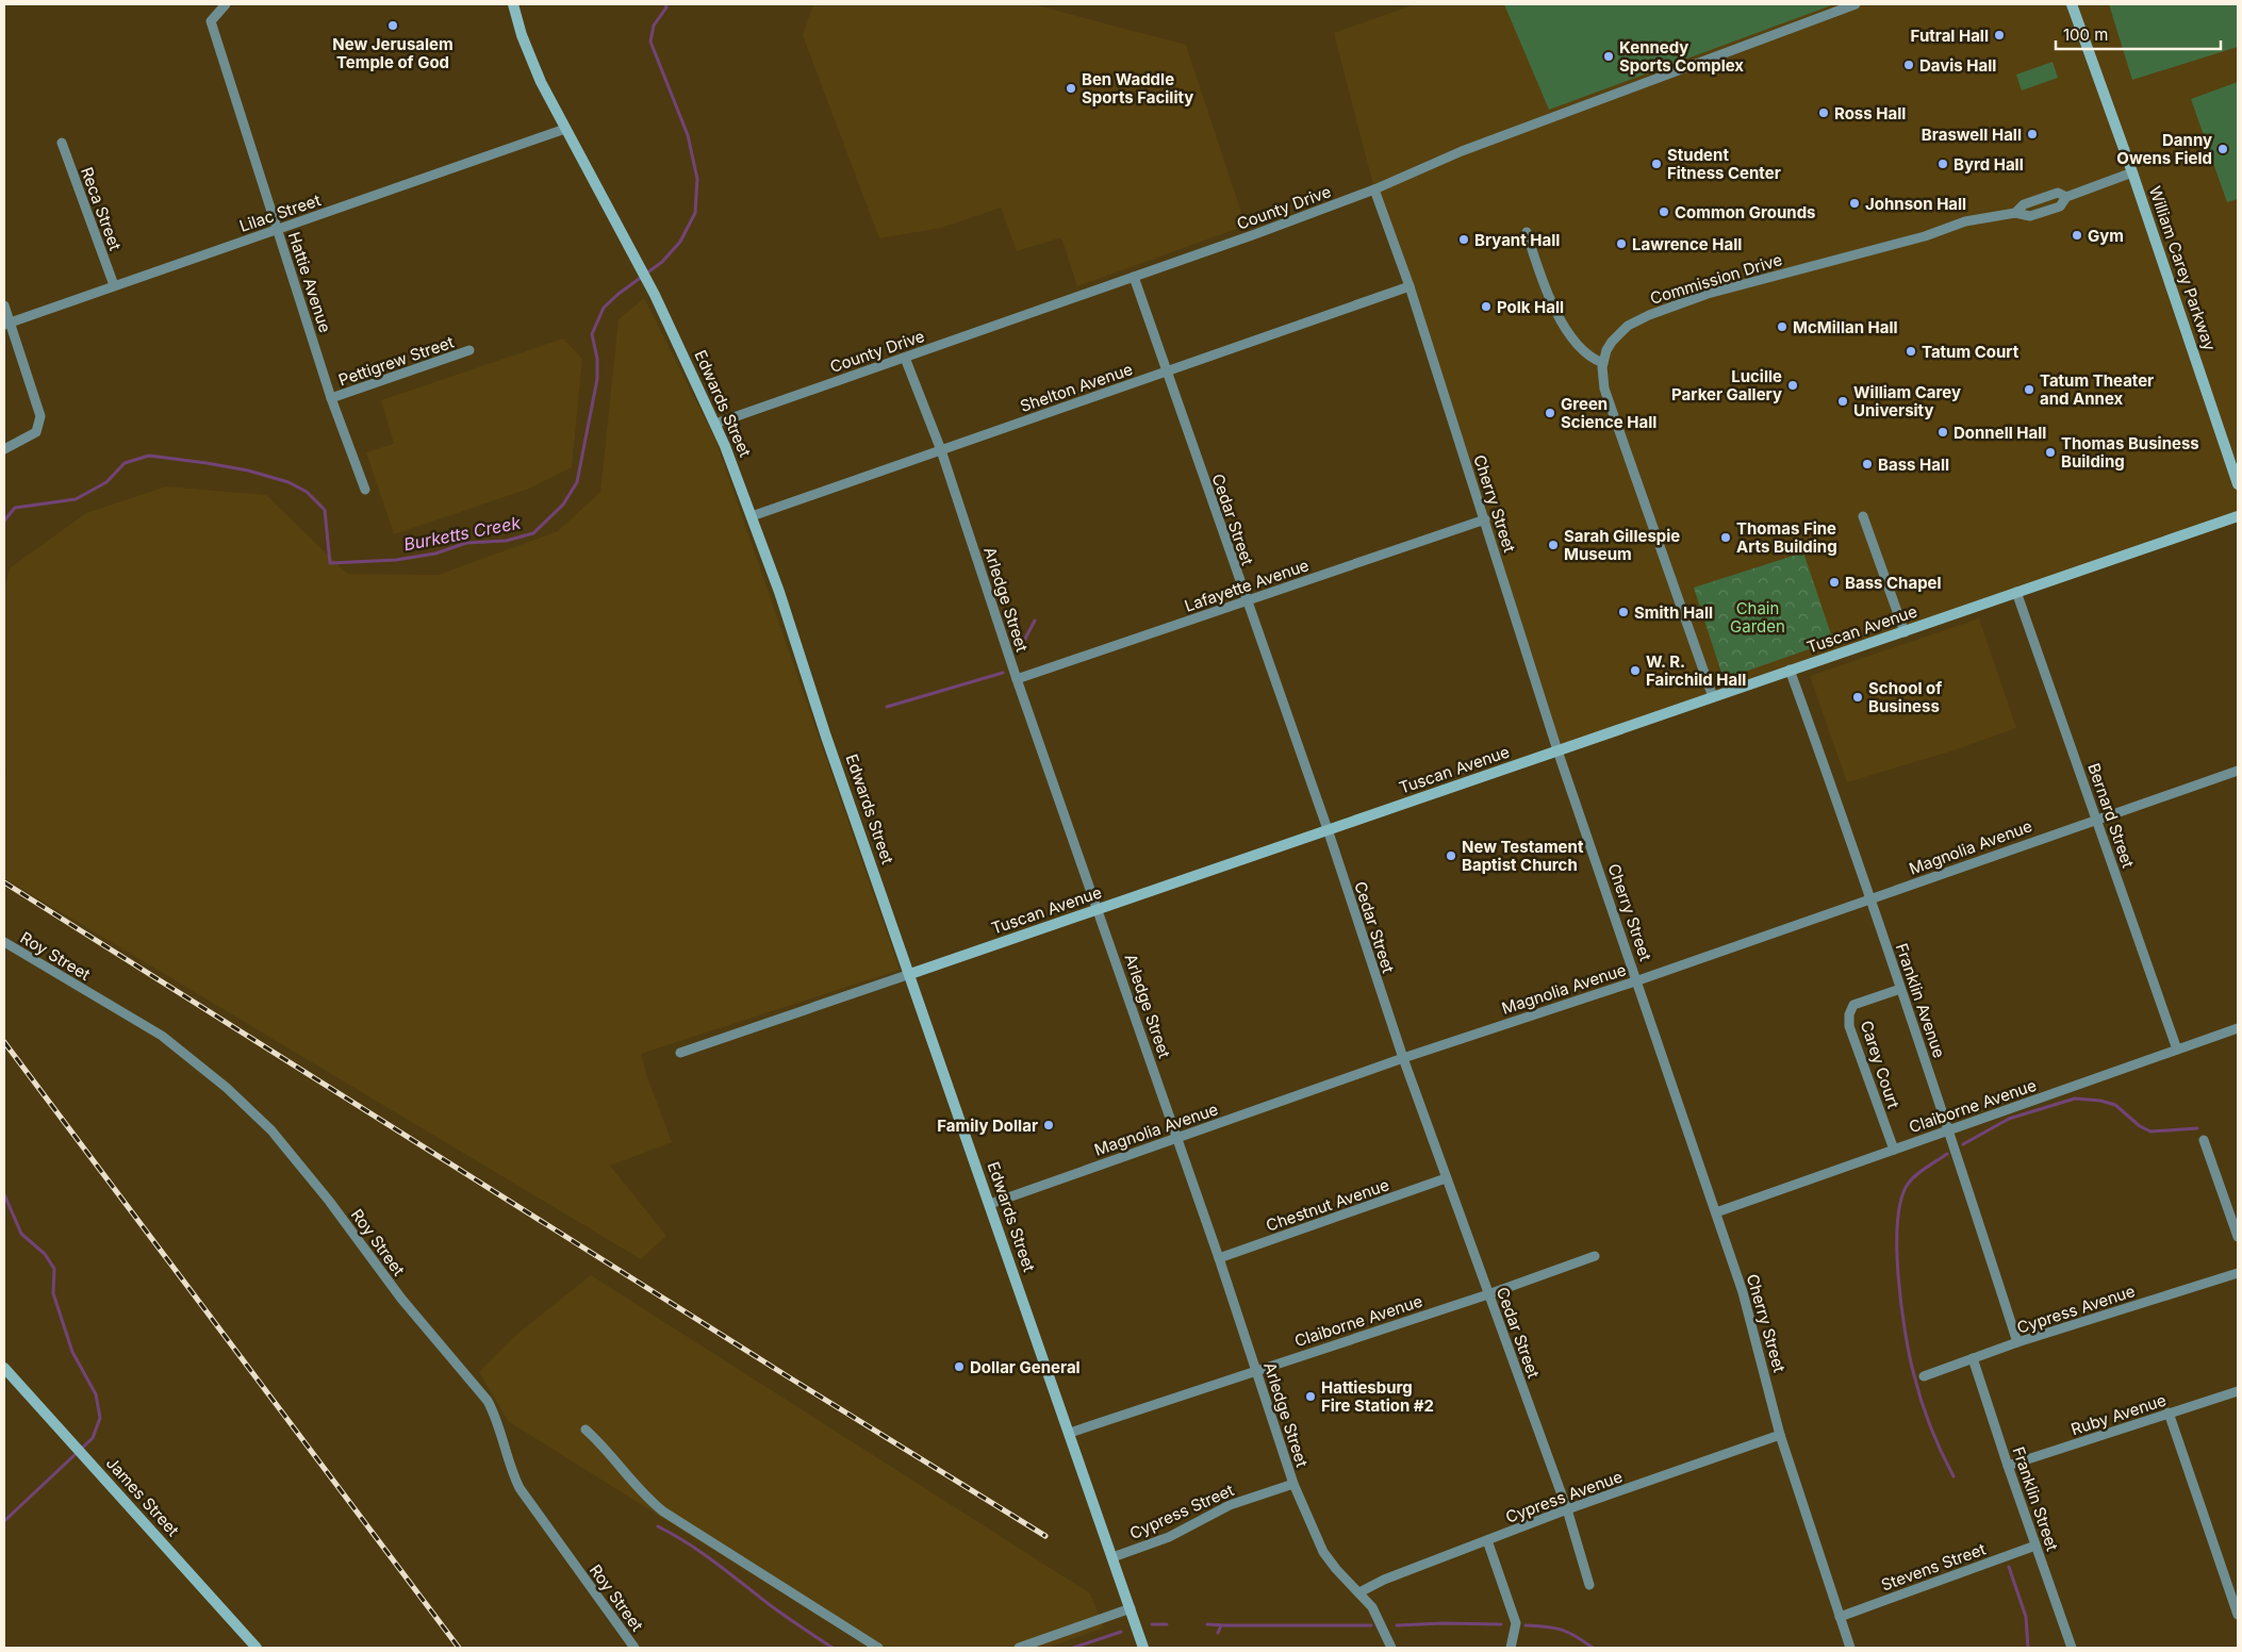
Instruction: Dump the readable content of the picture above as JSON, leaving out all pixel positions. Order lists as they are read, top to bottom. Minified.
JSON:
{"streets":{"main road":["William Carey Parkway","Edwards Street","Tuscan Avenue","James Street"],"street":["County Drive","Reca Street","Lilac Street","Commission Drive","Hattie Avenue","Pettigrew Street","Shelton Avenue","Cherry Street","Cedar Street","Lafayette Avenue","Arledge Street","Bernard Street","Magnolia Avenue","Roy Street","Franklin Avenue","Carey Court","Claiborne Avenue","Chestnut Avenue","Cypress Avenue","Ruby Avenue","Franklin Street","Cypress Street","Stevens Street"]},"crossings":[["County Drive","Edwards Street"],["County Drive","Cherry Street"],["County Drive","Cedar Street"],["County Drive","Arledge Street"],["Reca Street","Lilac Street"],["Lilac Street","Hattie Avenue"],["Lilac Street","Edwards Street"],["William Carey Parkway","Commission Drive"],["Commission Drive","Tuscan Avenue"],["Hattie Avenue","Pettigrew Street"],["Shelton Avenue","Edwards Street"],["Shelton Avenue","Cherry Street"],["Shelton Avenue","Cedar Street"],["Shelton Avenue","Arledge Street"],["Edwards Street","Tuscan Avenue"],["Edwards Street","Magnolia Avenue"],["Edwards Street","Claiborne Avenue"],["Edwards Street","Cypress Street"],["Cherry Street","Lafayette Avenue"],["Cherry Street","Tuscan Avenue"],["Cherry Street","Magnolia Avenue"],["Cherry Street","Claiborne Avenue"],["Cherry Street","Cypress Avenue"],["Cherry Street","Stevens Street"],["Cedar Street","Lafayette Avenue"],["Cedar Street","Tuscan Avenue"],["Cedar Street","Magnolia Avenue"],["Cedar Street","Claiborne Avenue"],["Cedar Street","Chestnut Avenue"],["Cedar Street","Cypress Avenue"],["Lafayette Avenue","Arledge Street"],["Arledge Street","Tuscan Avenue"],["Arledge Street","Magnolia Avenue"],["Arledge Street","Claiborne Avenue"],["Arledge Street","Chestnut Avenue"],["Arledge Street","Cypress Avenue"],["Arledge Street","Cypress Street"],["Tuscan Avenue","Bernard Street"],["Tuscan Avenue","Franklin Avenue"],["Bernard Street","Magnolia Avenue"],["Bernard Street","Claiborne Avenue"],["Magnolia Avenue","Franklin Avenue"],["Franklin Avenue","Carey Court"],["Franklin Avenue","Claiborne Avenue"],["Franklin Avenue","Cypress Avenue"],["Carey Court","Claiborne Avenue"],["Cypress Avenue","Franklin Street"],["Ruby Avenue","Franklin Street"],["Franklin Street","Stevens Street"]],"water":["Burketts Creek"],"parks":["Chain Garden"],"places":["New Jerusalem Temple of God","Futral Hall","Kennedy Sports Complex","Davis Hall","Ben Waddle Sports Facility","Ross Hall","Braswell Hall","Danny Owens Field","Student Fitness Center","Byrd Hall","Johnson Hall","Common Grounds","Gym","Bryant Hall","Lawrence Hall","Polk Hall","McMillan Hall","Tatum Court","Lucille Parker Gallery","Tatum Theater and Annex","William Carey University","Green Science Hall","Donnell Hall","Thomas Business Building","Bass Hall","Thomas Fine Arts Building","Sarah Gillespie Museum","Bass Chapel","Smith Hall","W. R. Fairchild Hall","School of Business","New Testament Baptist Church","Family Dollar","Dollar General","Hattiesburg Fire Station #2"],"scale_bar":"100 m"}
